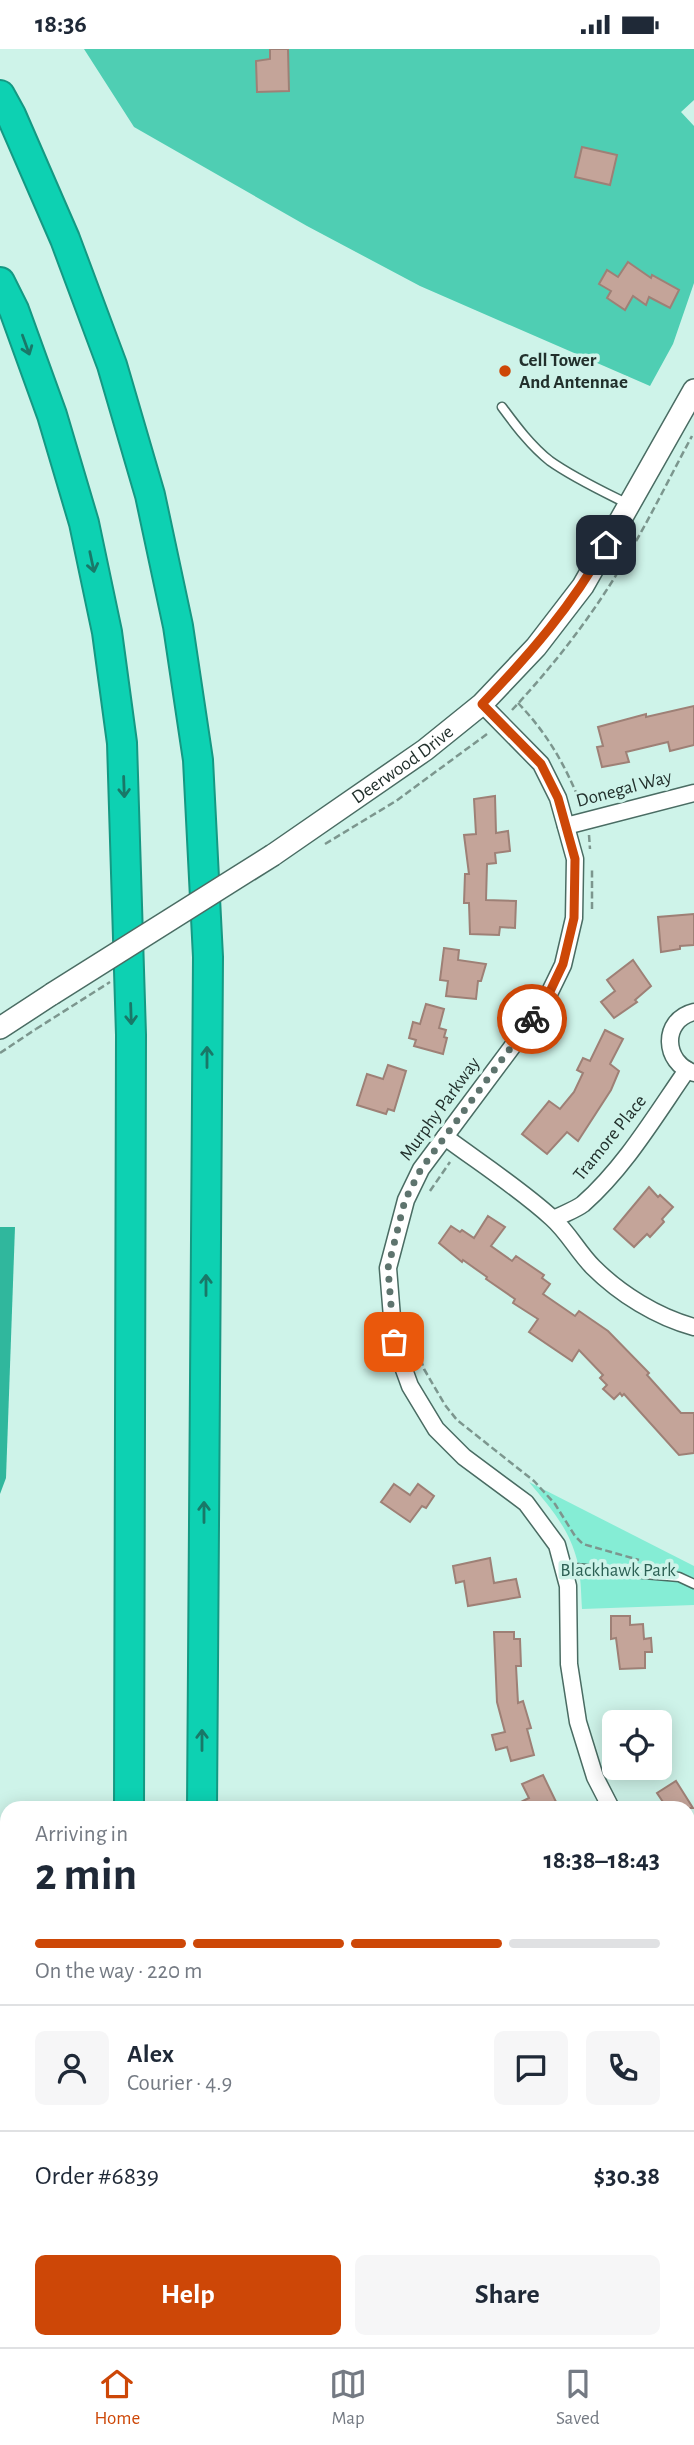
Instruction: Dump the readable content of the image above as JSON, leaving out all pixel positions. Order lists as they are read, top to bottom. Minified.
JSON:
{"streets":{"street":["Deerwood Drive","Donegal Way","Murphy Parkway","Tramore Place"]},"crossings":[["Deerwood Drive","Murphy Parkway"],["Donegal Way","Murphy Parkway"]],"parks":["Blackhawk Park"],"places":["Cell Tower And Antennae"],"page":{"status":"18:36","heading":["2 min","Arriving in","18:38–18:43"],"panel":["Alex","Courier · 4.9","Order #6839","$30.38"],"bar":"On the way · 220 m","buttons":["Help","Share"],"tabs":["Home","Map","Saved"]}}
